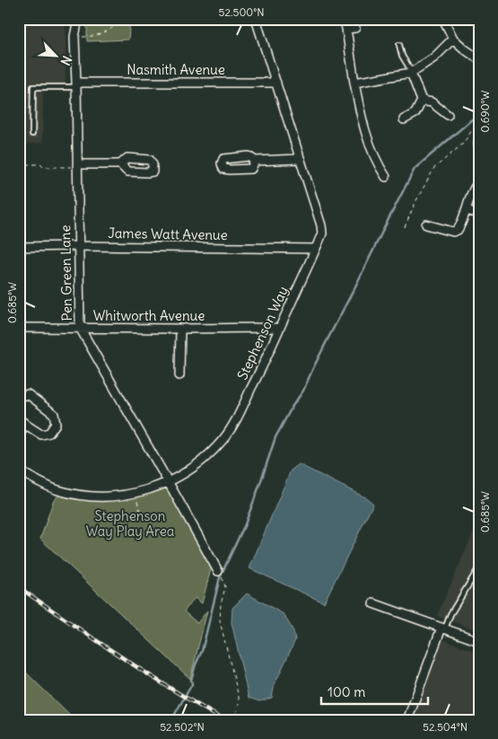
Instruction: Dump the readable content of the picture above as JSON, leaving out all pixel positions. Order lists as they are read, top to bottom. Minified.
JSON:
{"streets":{"street":["Nasmith Avenue","James Watt Avenue","Pen Green Lane","Whitworth Avenue","Stephenson Way"]},"crossings":[["Nasmith Avenue","Pen Green Lane"],["Nasmith Avenue","Stephenson Way"],["James Watt Avenue","Pen Green Lane"],["James Watt Avenue","Stephenson Way"],["Pen Green Lane","Whitworth Avenue"],["Pen Green Lane","Stephenson Way"],["Whitworth Avenue","Stephenson Way"]],"parks":["Stephenson Way Play Area"],"scale_bar":"100 m","north":"bottom right","coordinates":["52.500°N","0.690°W","0.685°W","52.502°N","52.504°N"]}
